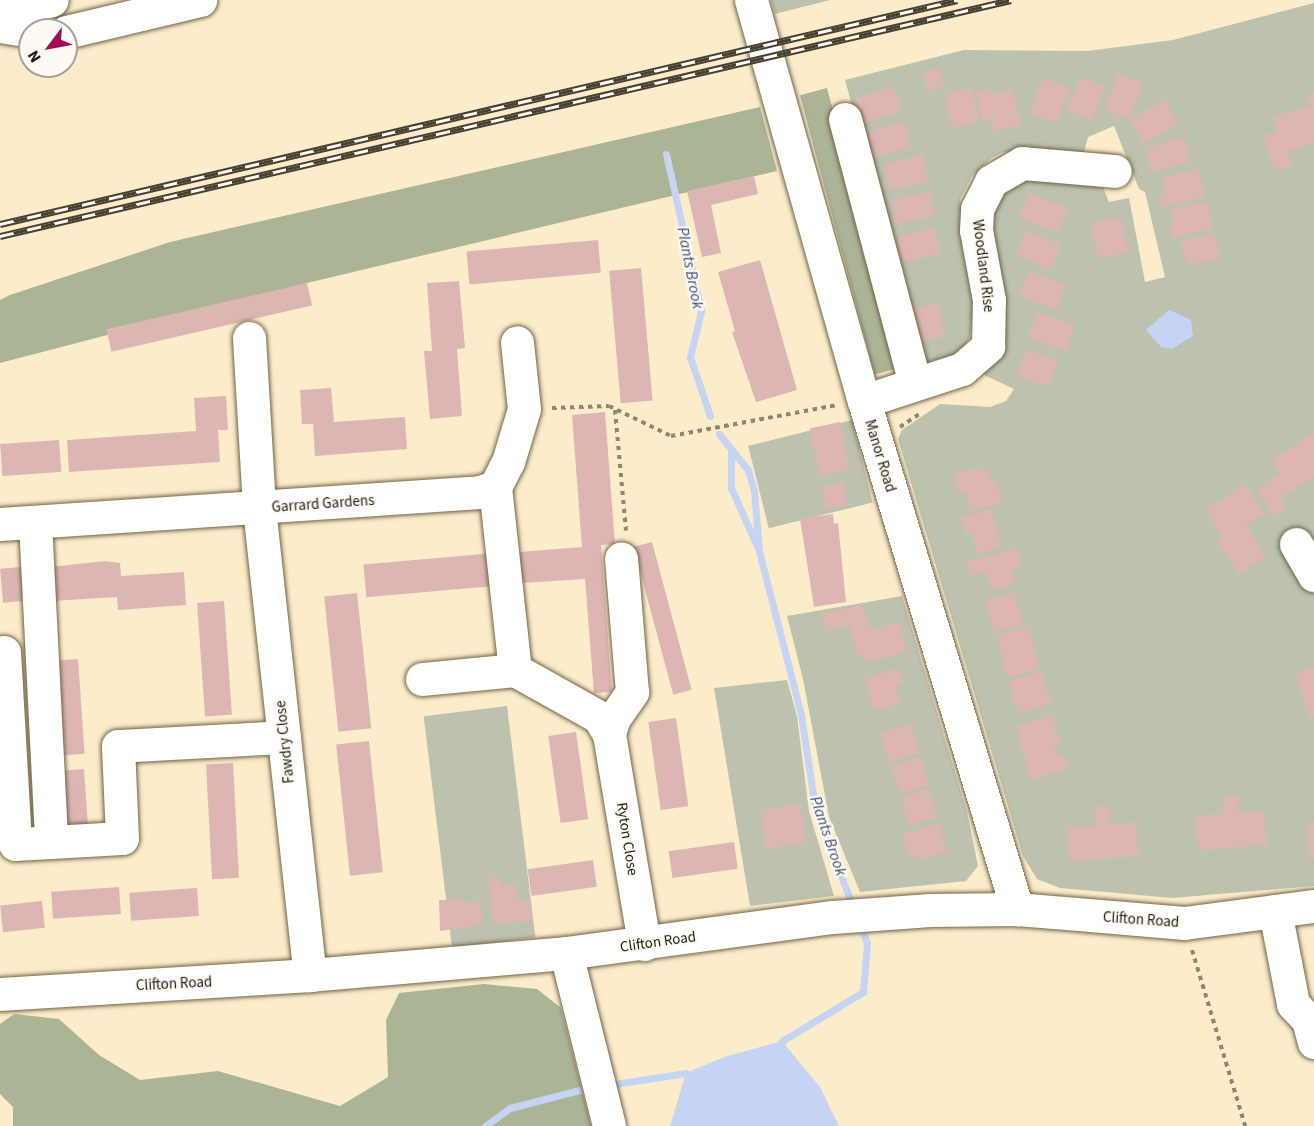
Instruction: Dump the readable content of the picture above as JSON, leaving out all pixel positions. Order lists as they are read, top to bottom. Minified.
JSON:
{"streets":{"street":["Woodland Rise","Manor Road","Garrard Gardens","Fawdry Close","Ryton Close","Clifton Road"]},"crossings":[["Woodland Rise","Manor Road"],["Manor Road","Clifton Road"],["Garrard Gardens","Fawdry Close"],["Fawdry Close","Clifton Road"],["Ryton Close","Clifton Road"]],"water":["Plants Brook"],"north":"bottom left"}
